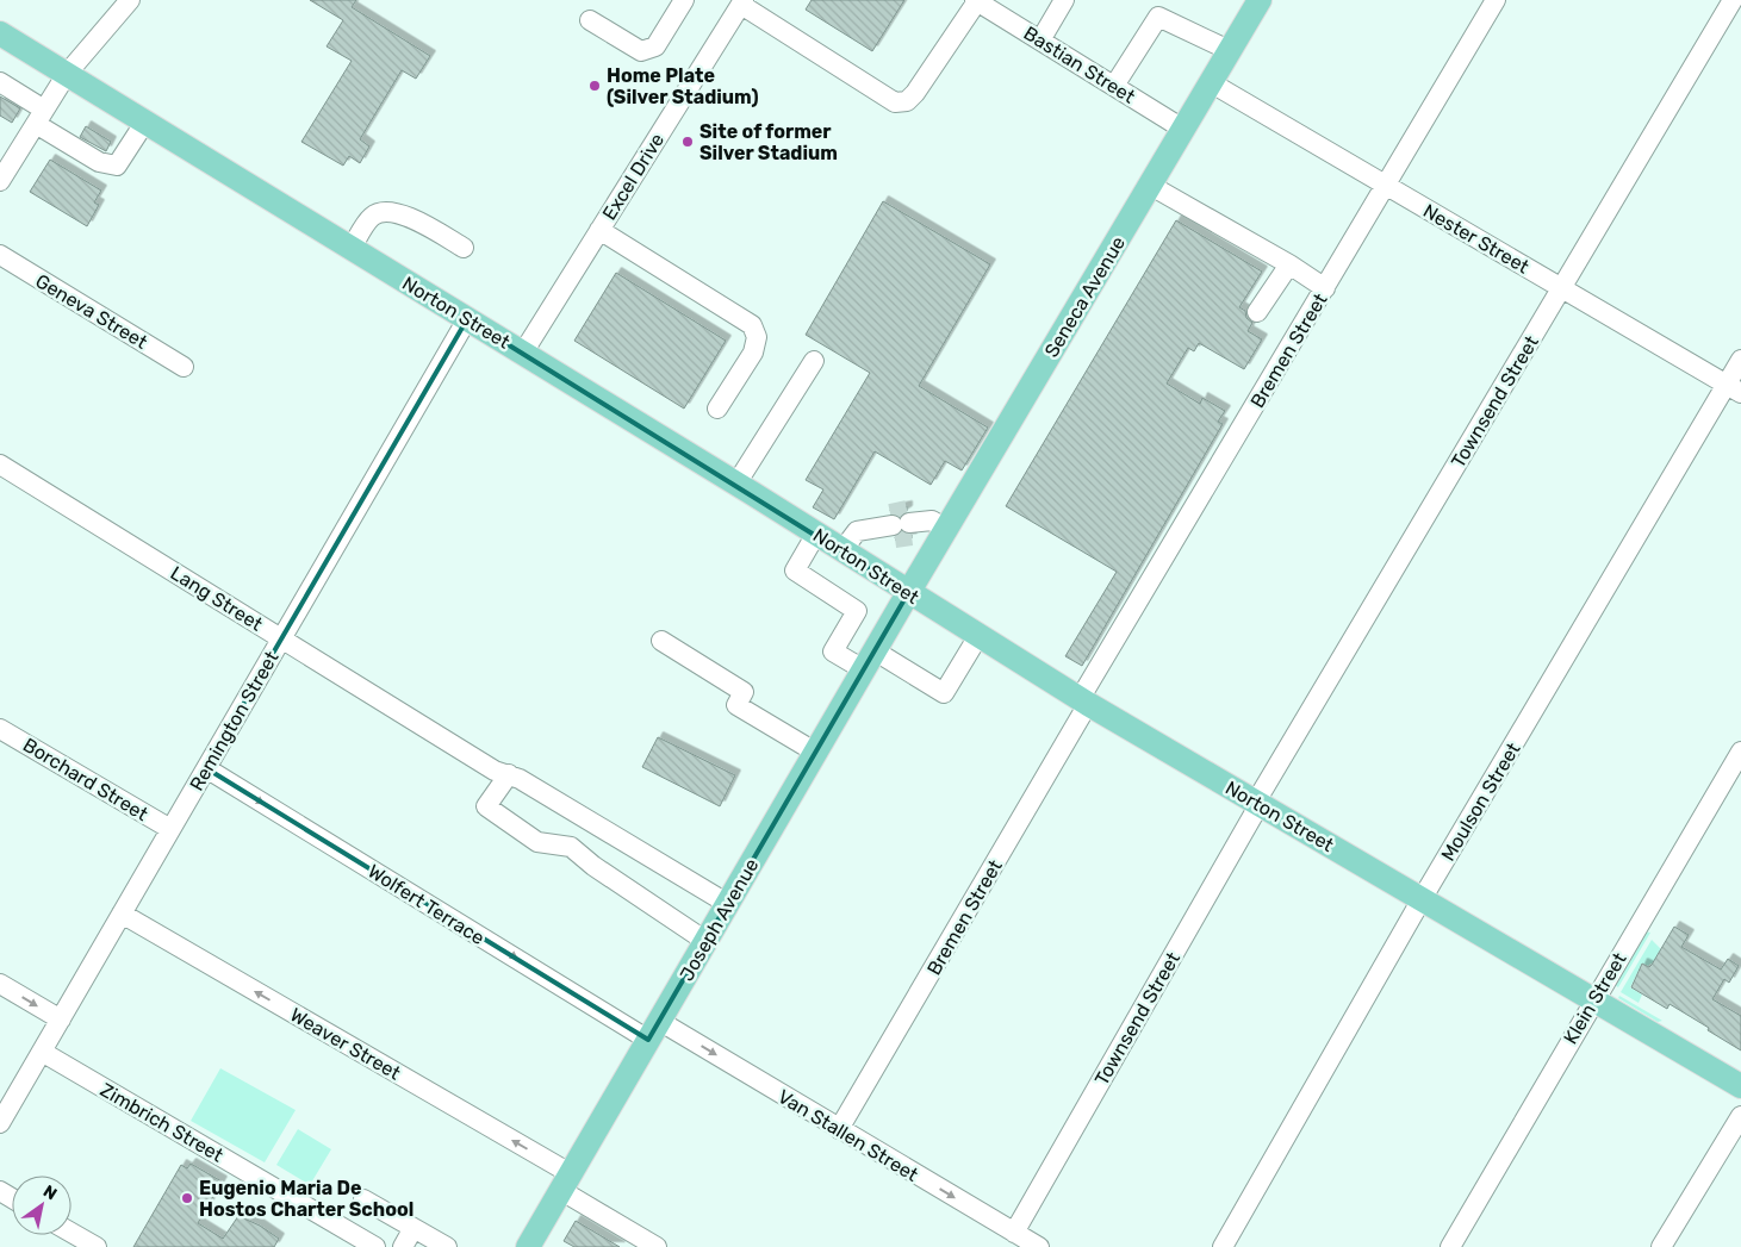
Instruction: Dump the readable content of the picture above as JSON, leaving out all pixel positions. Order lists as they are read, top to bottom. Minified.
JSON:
{"streets":{"main road":["Seneca Avenue","Norton Street","Joseph Avenue"],"street":["Bastian Street","Excel Drive","Nester Street","Geneva Street","Bremen Street","Townsend Street","Lang Street","Remington Street","Borchard Street","Moulson Street","Wolfert Terrace","Klein Street","Weaver Street","Zimbrich Street","Van Stallen Street"]},"crossings":[["Bastian Street","Seneca Avenue"],["Excel Drive","Norton Street"],["Nester Street","Seneca Avenue"],["Nester Street","Bremen Street"],["Nester Street","Townsend Street"],["Nester Street","Moulson Street"],["Seneca Avenue","Norton Street"],["Seneca Avenue","Joseph Avenue"],["Norton Street","Bremen Street"],["Norton Street","Townsend Street"],["Norton Street","Remington Street"],["Norton Street","Moulson Street"],["Norton Street","Joseph Avenue"],["Norton Street","Klein Street"],["Bremen Street","Van Stallen Street"],["Townsend Street","Van Stallen Street"],["Lang Street","Remington Street"],["Lang Street","Joseph Avenue"],["Remington Street","Borchard Street"],["Remington Street","Wolfert Terrace"],["Remington Street","Weaver Street"],["Remington Street","Zimbrich Street"],["Wolfert Terrace","Joseph Avenue"],["Wolfert Terrace","Van Stallen Street"],["Joseph Avenue","Weaver Street"],["Joseph Avenue","Van Stallen Street"]],"one_way":["Weaver Street","Van Stallen Street"],"places":["Home Plate (Silver Stadium)","Site of former Silver Stadium","Eugenio Maria De Hostos Charter School"],"north":"top right"}
